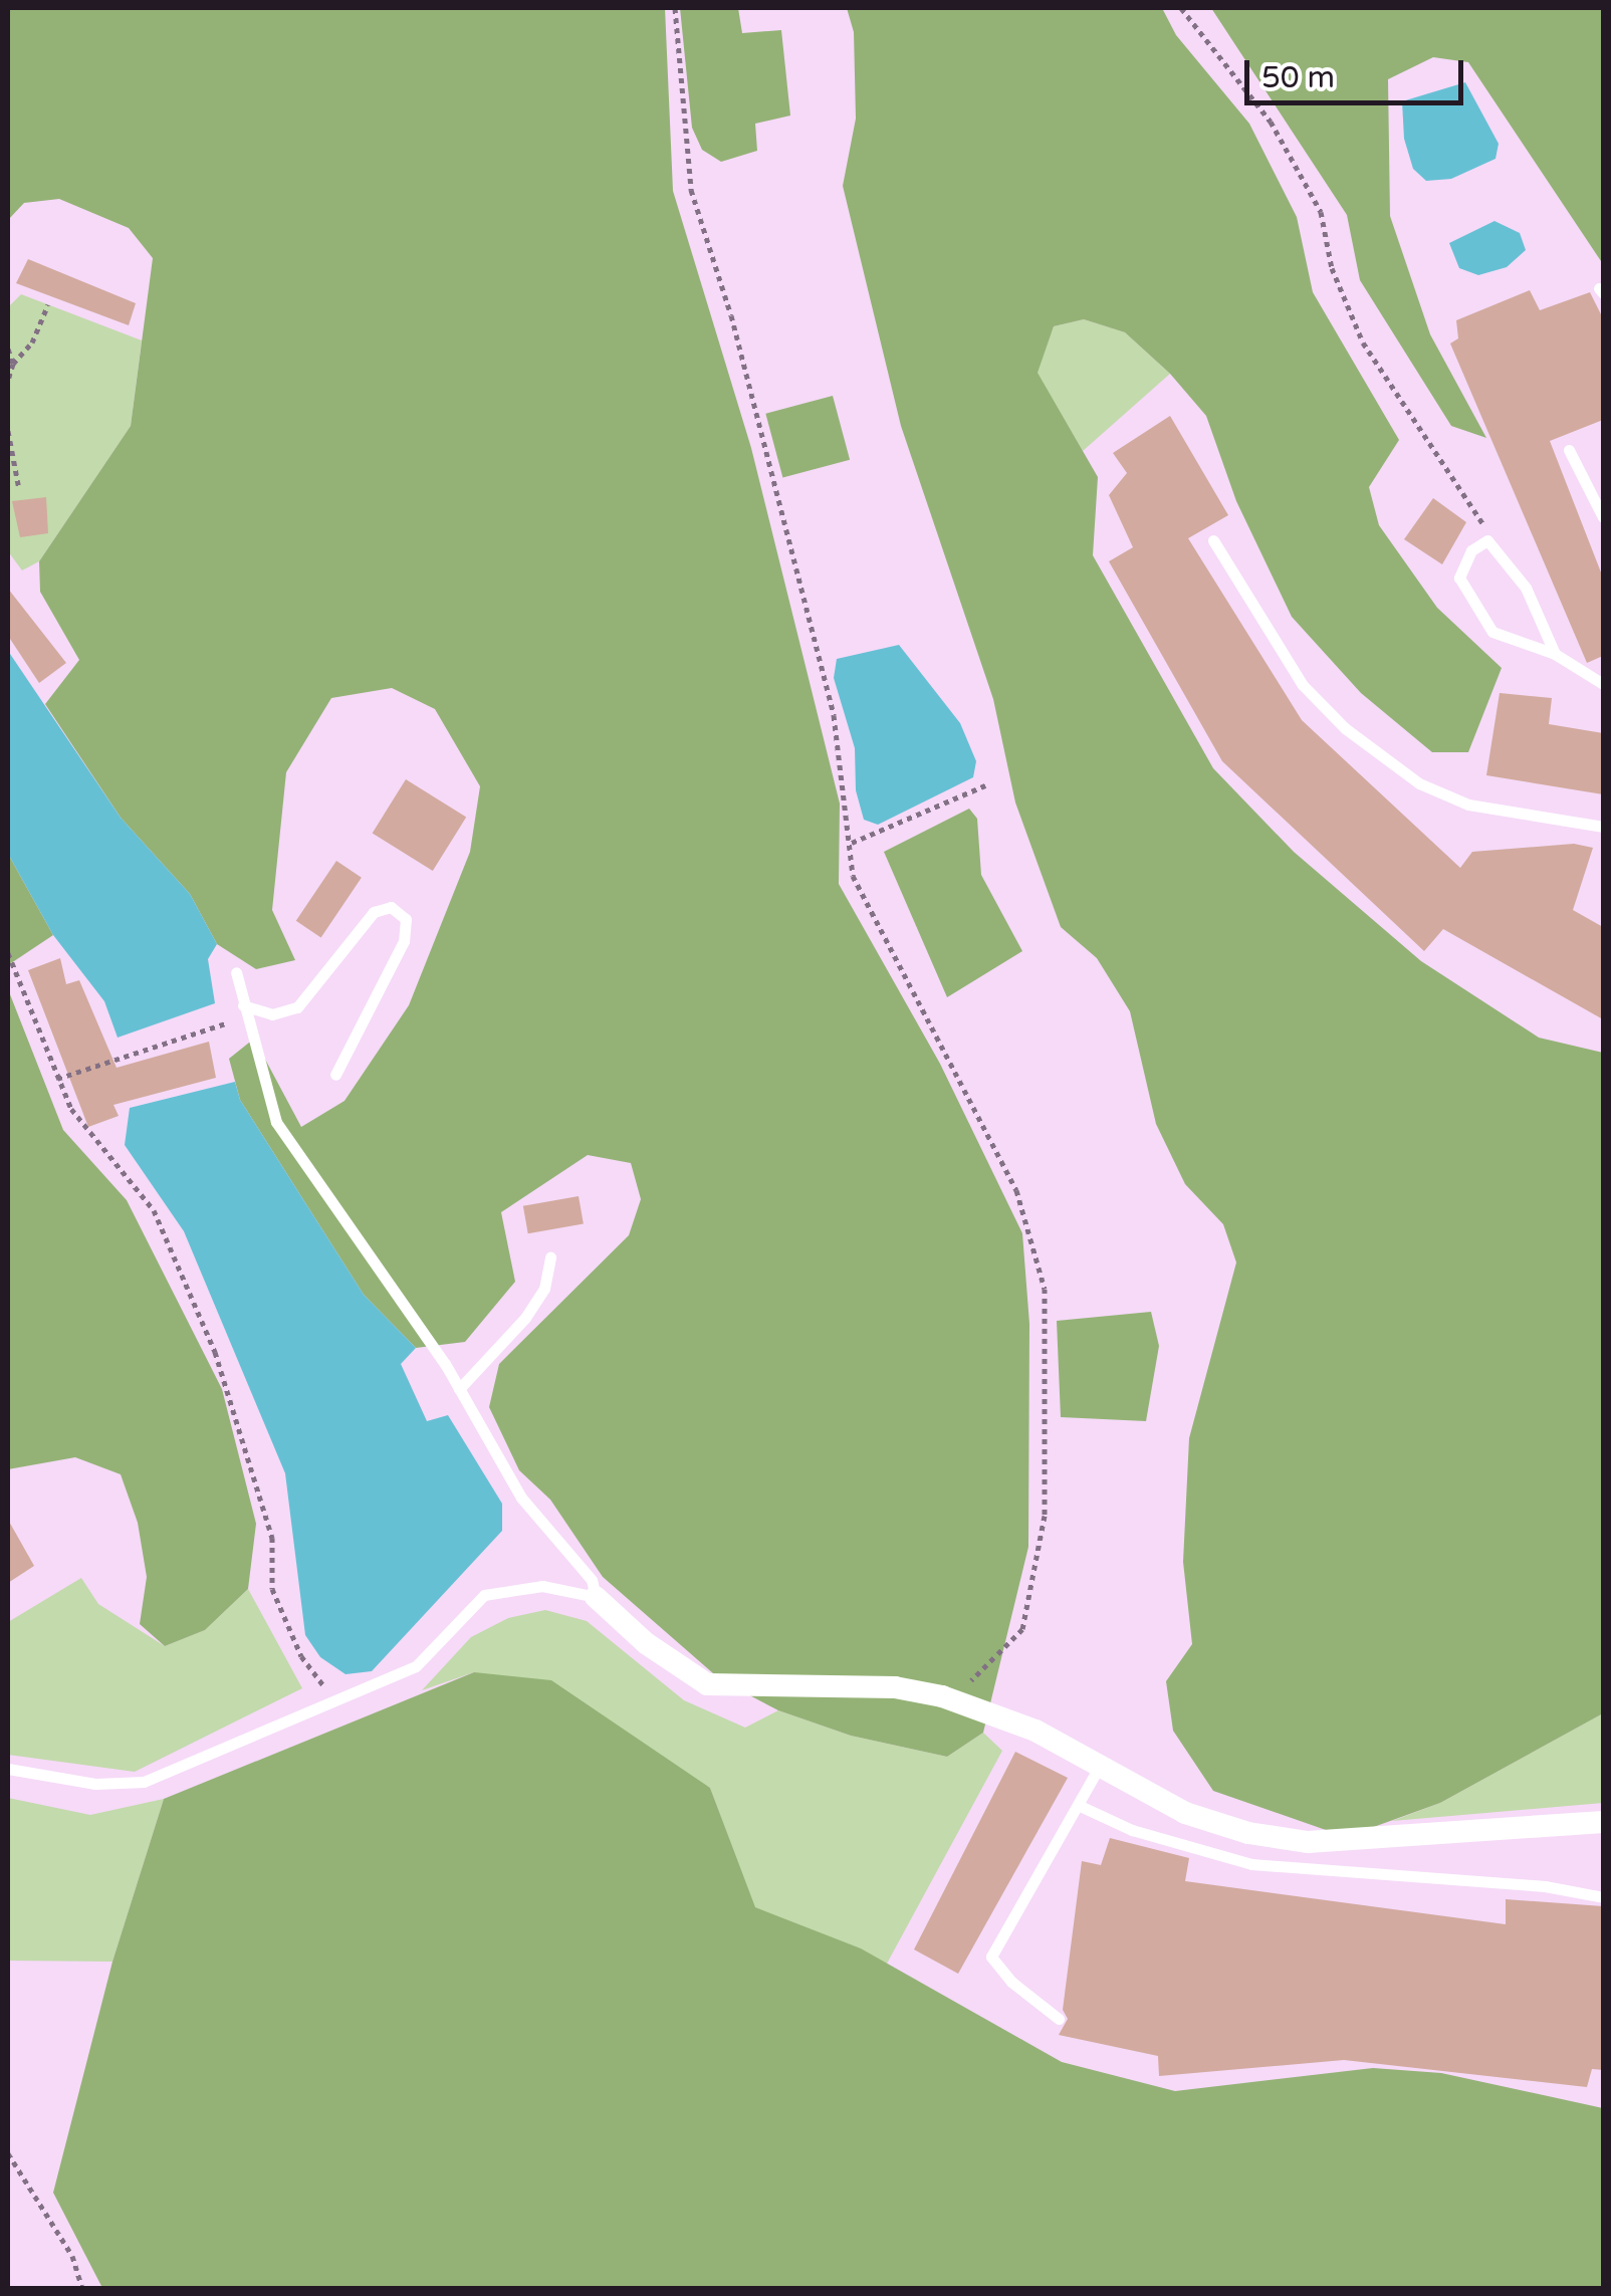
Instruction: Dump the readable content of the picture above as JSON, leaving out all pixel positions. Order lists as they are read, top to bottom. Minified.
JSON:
{"scale_bar":"50 m"}
